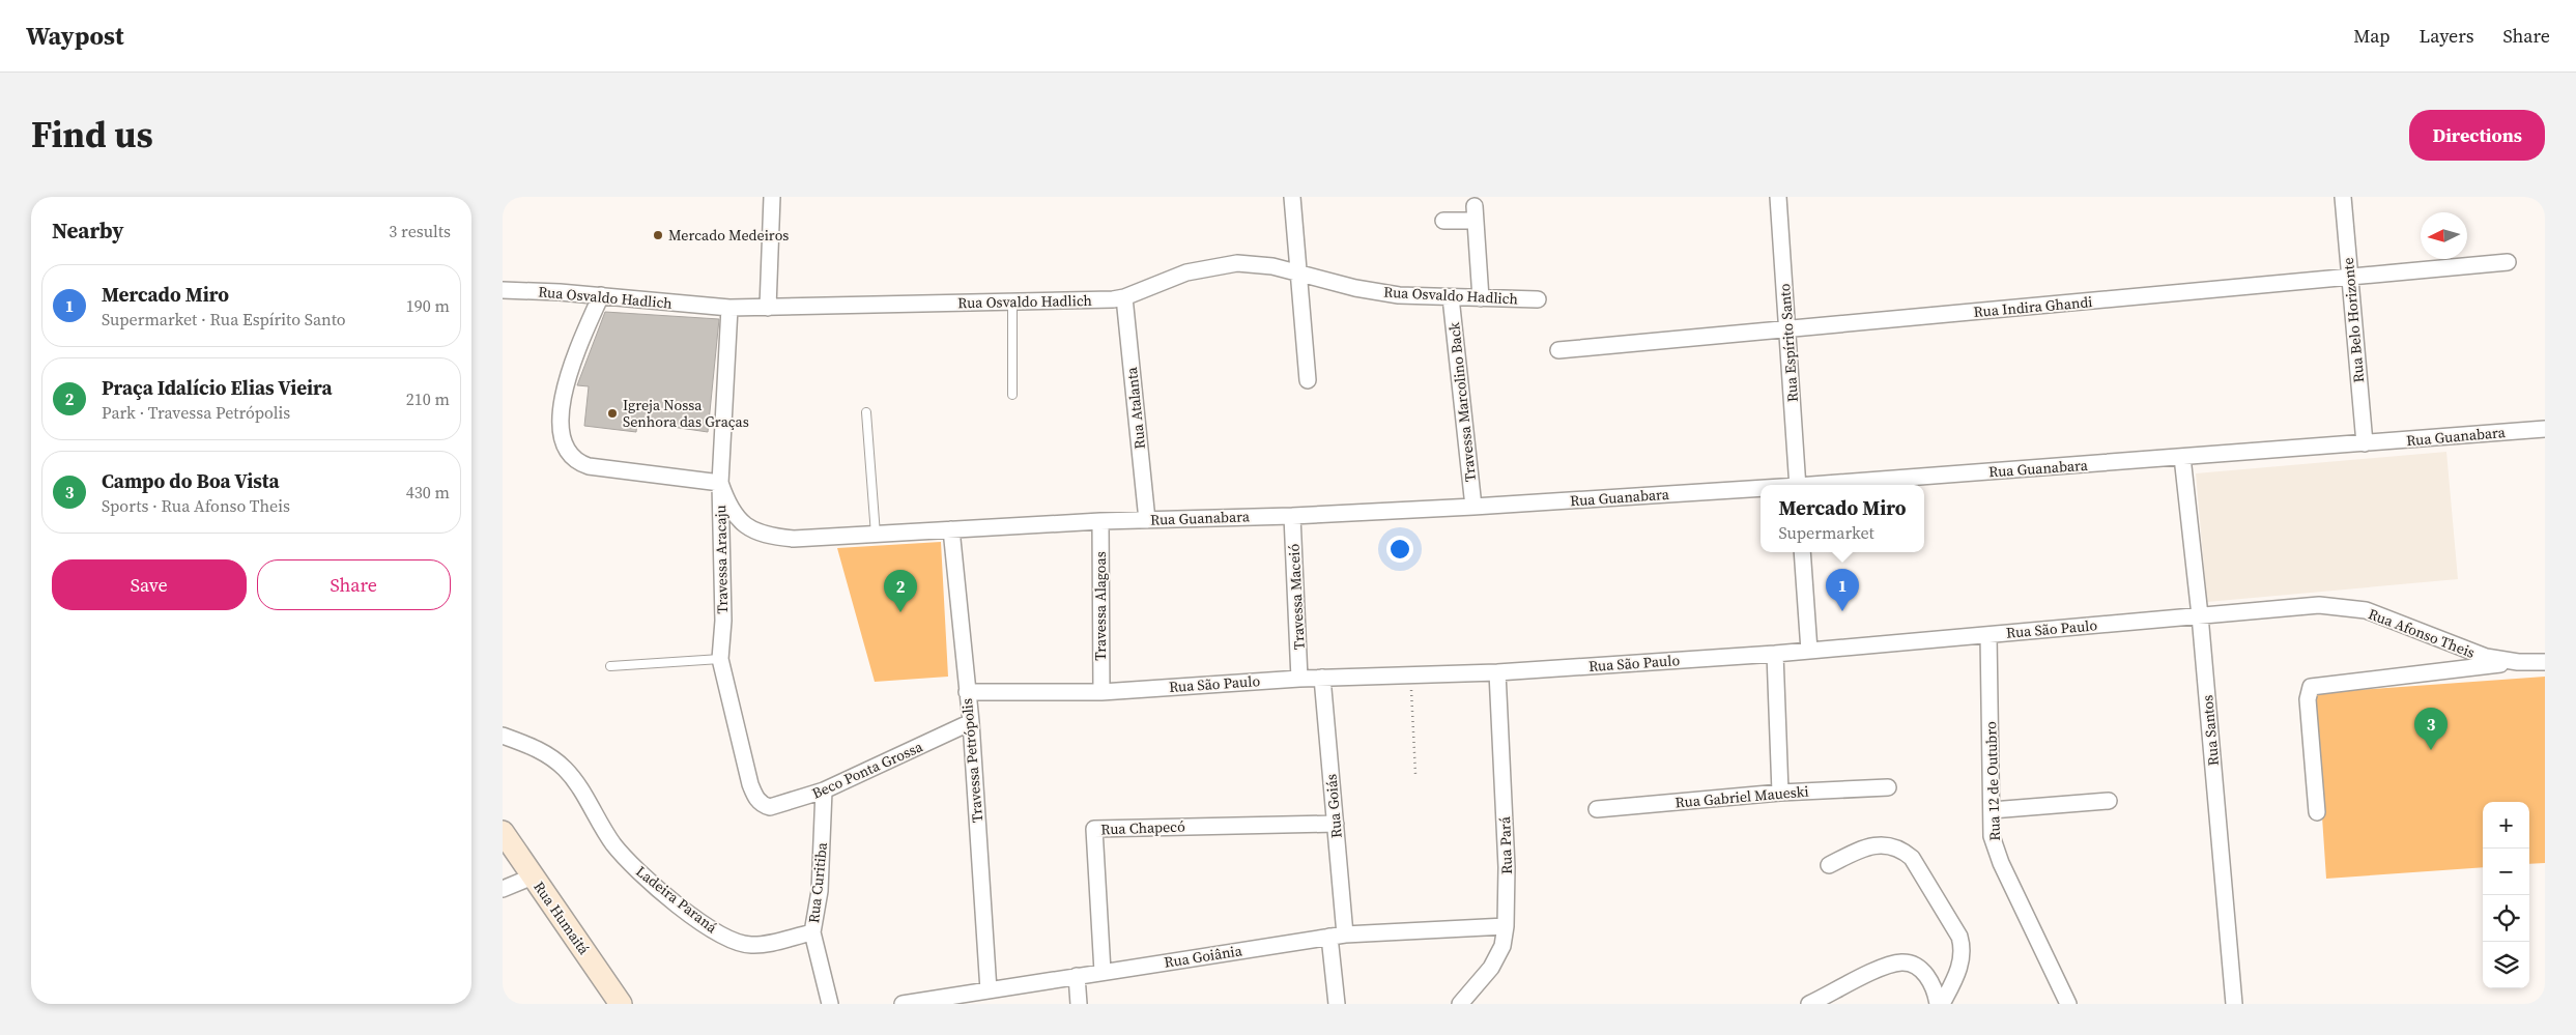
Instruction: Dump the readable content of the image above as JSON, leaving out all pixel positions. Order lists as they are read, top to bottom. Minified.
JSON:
{"streets":{"street":["Rua Osvaldo Hadlich","Rua Indira Ghandi","Rua Belo Horizonte","Rua Espírito Santo","Travessa Marcolino Back","Rua Atalanta","Rua Guanabara","Travessa Aracaju","Travessa Maceió","Travessa Alagoas","Rua São Paulo","Rua Afonso Theis","Rua Santos","Travessa Petrópolis","Beco Ponta Grossa","Rua 12 de Outubro","Rua Gabriel Maueski","Rua Goiás","Rua Chapecó","Rua Pará","Rua Curitiba","Ladeira Paraná","Rua Humaitá","Rua Goiânia"]},"crossings":[["Rua Osvaldo Hadlich","Travessa Marcolino Back"],["Rua Osvaldo Hadlich","Rua Atalanta"],["Rua Osvaldo Hadlich","Travessa Aracaju"],["Rua Indira Ghandi","Rua Belo Horizonte"],["Rua Indira Ghandi","Rua Espírito Santo"],["Rua Belo Horizonte","Rua Guanabara"],["Travessa Marcolino Back","Rua Guanabara"],["Rua Atalanta","Rua Guanabara"],["Rua Guanabara","Travessa Aracaju"],["Rua Guanabara","Travessa Maceió"],["Rua Guanabara","Travessa Alagoas"],["Rua Guanabara","Rua Santos"],["Rua Guanabara","Travessa Petrópolis"],["Travessa Aracaju","Beco Ponta Grossa"],["Travessa Maceió","Rua São Paulo"],["Travessa Alagoas","Rua São Paulo"],["Rua São Paulo","Rua Afonso Theis"],["Rua São Paulo","Rua Santos"],["Rua São Paulo","Travessa Petrópolis"],["Rua São Paulo","Rua 12 de Outubro"],["Rua São Paulo","Rua Goiás"],["Rua São Paulo","Rua Pará"],["Travessa Petrópolis","Beco Ponta Grossa"],["Travessa Petrópolis","Rua Goiânia"],["Beco Ponta Grossa","Rua Curitiba"],["Rua Goiás","Rua Chapecó"],["Rua Goiás","Rua Goiânia"],["Rua Chapecó","Rua Goiânia"],["Rua Pará","Rua Goiânia"],["Rua Curitiba","Ladeira Paraná"]],"places":["Mercado Medeiros","Igreja Nossa Senhora das Graças"],"north":"left","page":{"header":"Waypost","nav":["Map","Layers","Share"],"title":"Find us","buttons":["Directions",["Save","Share"]],"heading":["Nearby","3 results"],"list":[{"mark":"1","name":"Mercado Miro","note":"Supermarket · Rua Espírito Santo","value":"190 m"},{"mark":"2","name":"Praça Idalício Elias Vieira","note":"Park · Travessa Petrópolis","value":"210 m"},{"mark":"3","name":"Campo do Boa Vista","note":"Sports · Rua Afonso Theis","value":"430 m"}],"popup":["Mercado Miro","Supermarket"],"pins":["1","2","3"],"map_buttons":["+","−"]}}
